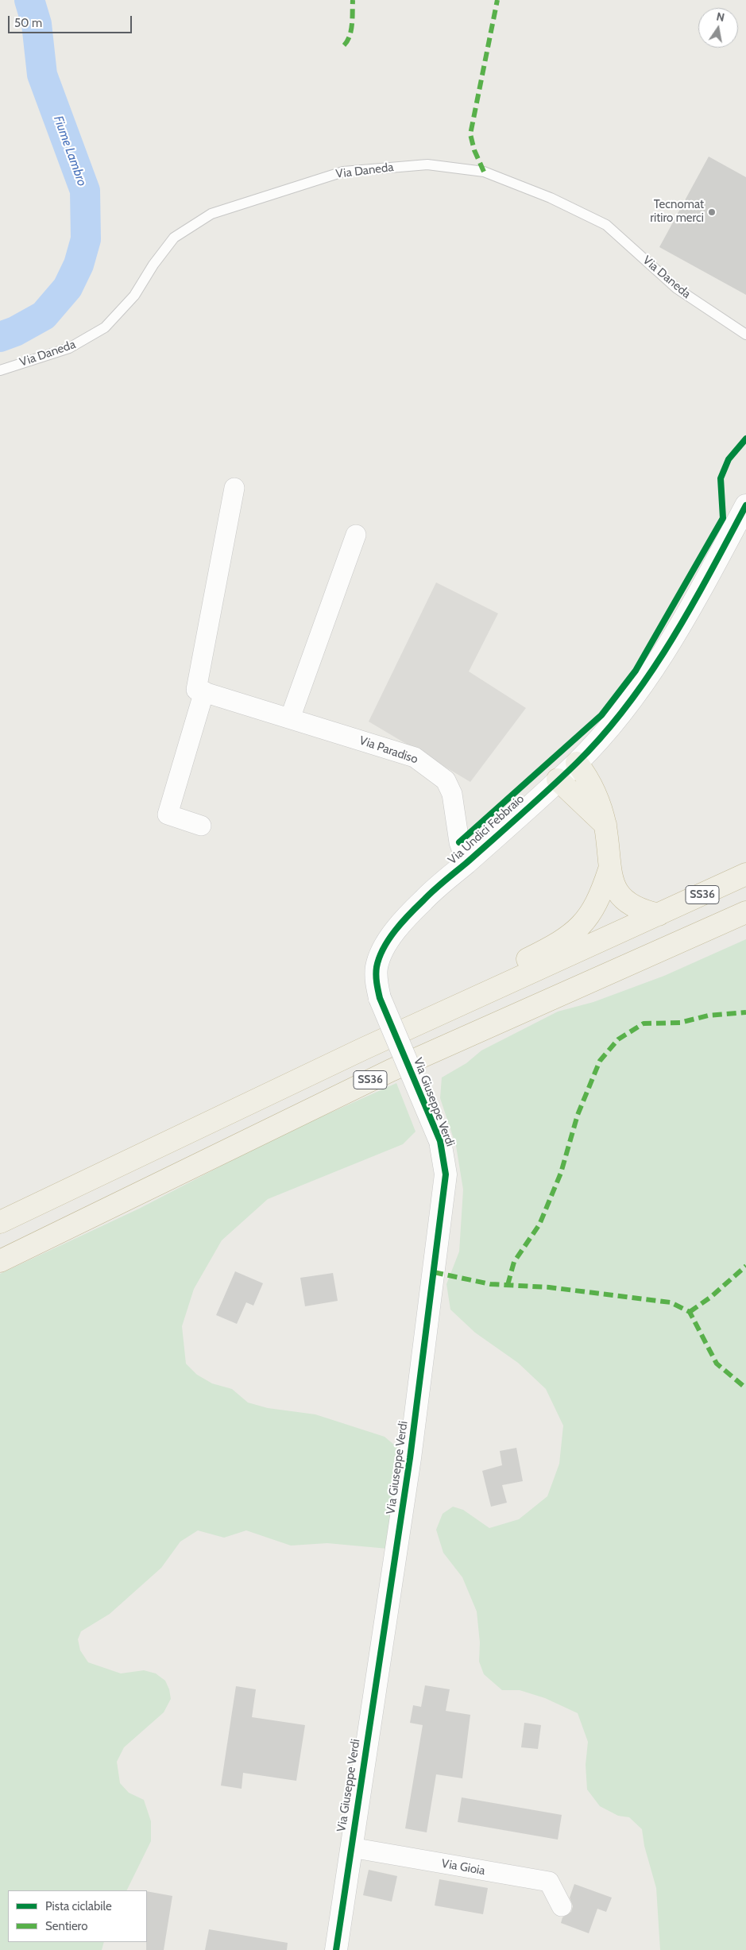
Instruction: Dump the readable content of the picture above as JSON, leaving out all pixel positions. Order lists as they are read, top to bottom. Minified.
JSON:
{"streets":{"highway":["SS36"],"street":["Via Paradiso","Via Undici Febbraio","Via Giuseppe Verdi","Via Gioia"],"lane":["Via Daneda"]},"crossings":[["Via Paradiso","Via Undici Febbraio"],["Via Undici Febbraio","Via Giuseppe Verdi"],["Via Giuseppe Verdi","Via Gioia"]],"water":["Fiume Lambro"],"places":["Tecnomat ritiro merci"],"legend":["Pista ciclabile","Sentiero"],"scale_bar":"50 m","north":"top"}
